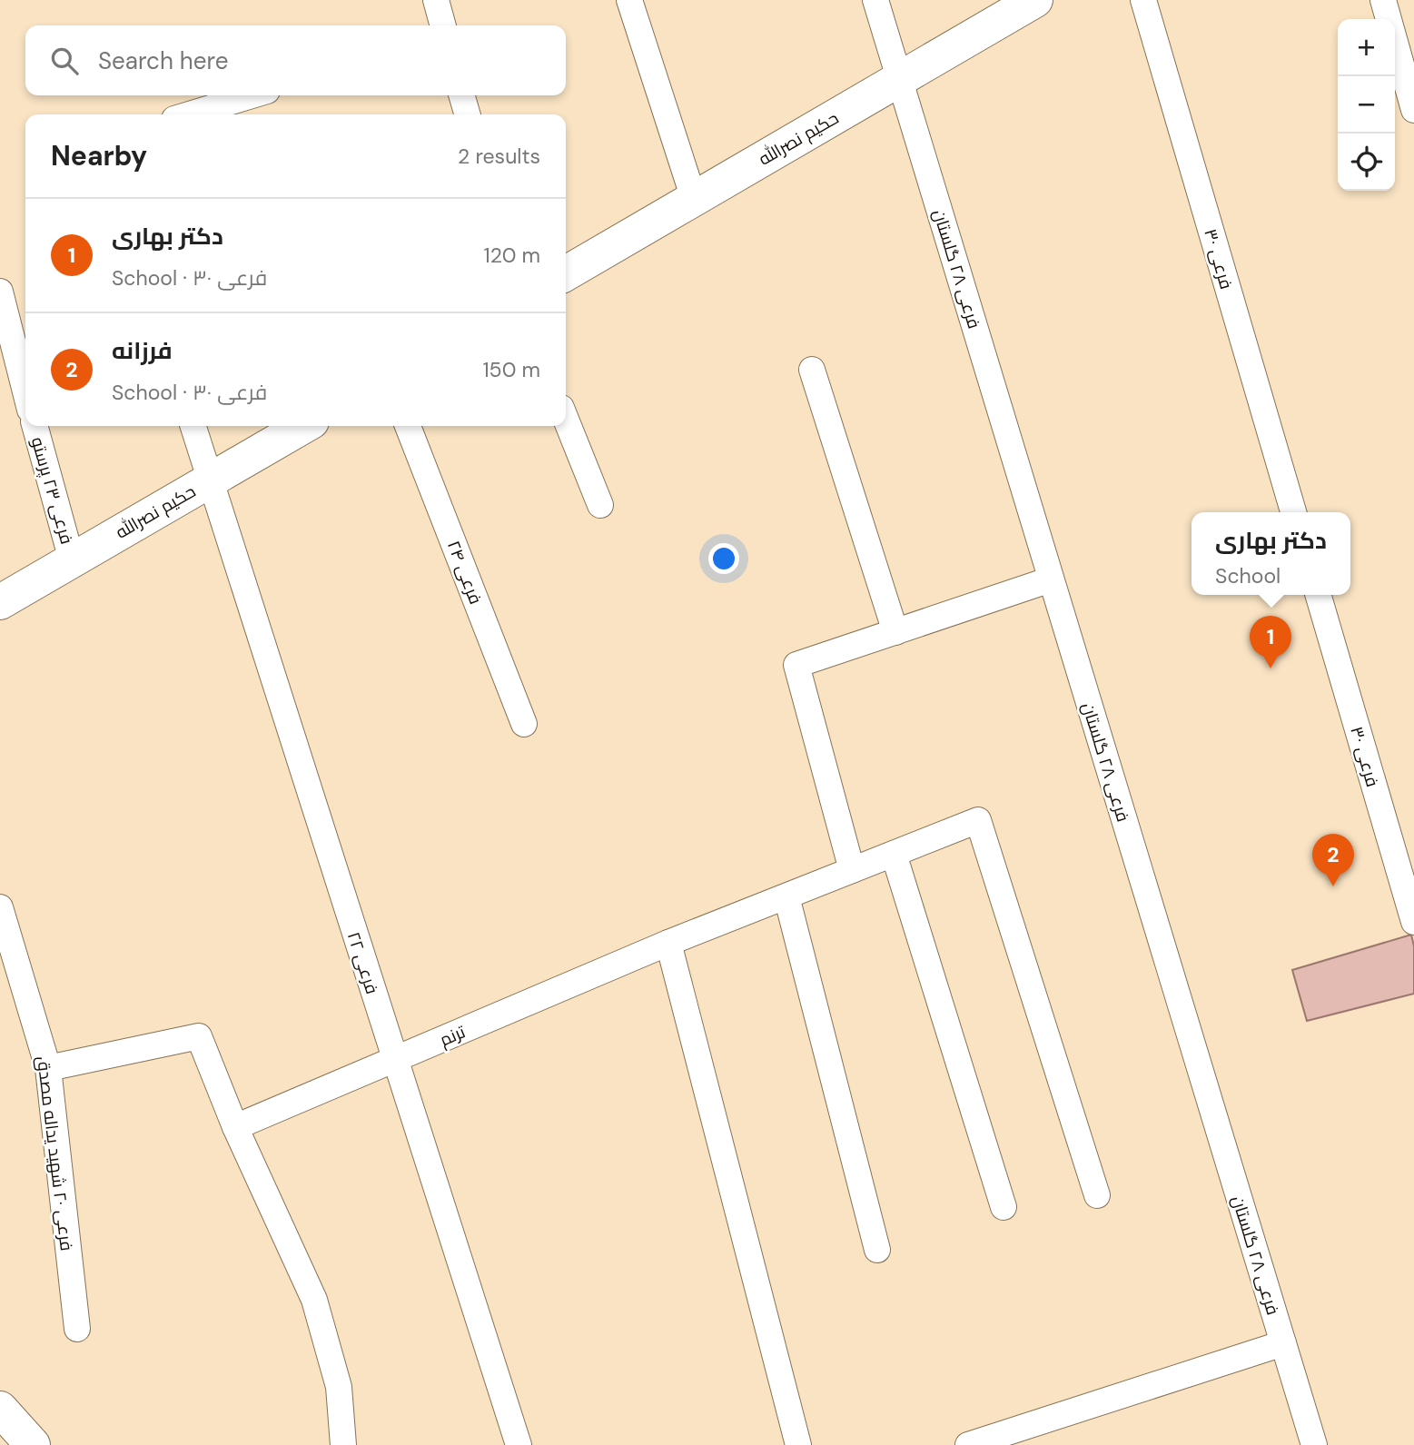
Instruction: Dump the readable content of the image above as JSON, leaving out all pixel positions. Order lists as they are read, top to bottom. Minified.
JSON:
{"streets":{"main road":["حکیم نصرالله"],"street":["فرعی ۳۰","فرعی ۲۸ گلستان","فرعی ۲۳ پرستو","فرعی ۲۴","فرعی ۲۲","ترنم","فرعی ۲۰ شهید یداله مصدق"]},"crossings":[["حکیم نصرالله","فرعی ۲۸ گلستان"],["حکیم نصرالله","فرعی ۲۳ پرستو"],["حکیم نصرالله","فرعی ۲۲"],["فرعی ۲۲","ترنم"]],"page":{"map_buttons":["+","−"],"search":"Search here","heading":["Nearby","2 results"],"list":[{"mark":"1","name":"دکتر بهاری","note":"School · فرعی ۳۰","value":"120 m"},{"mark":"2","name":"فرزانه","note":"School · فرعی ۳۰","value":"150 m"}],"popup":["دکتر بهاری","School"],"pins":["1","2"]}}
